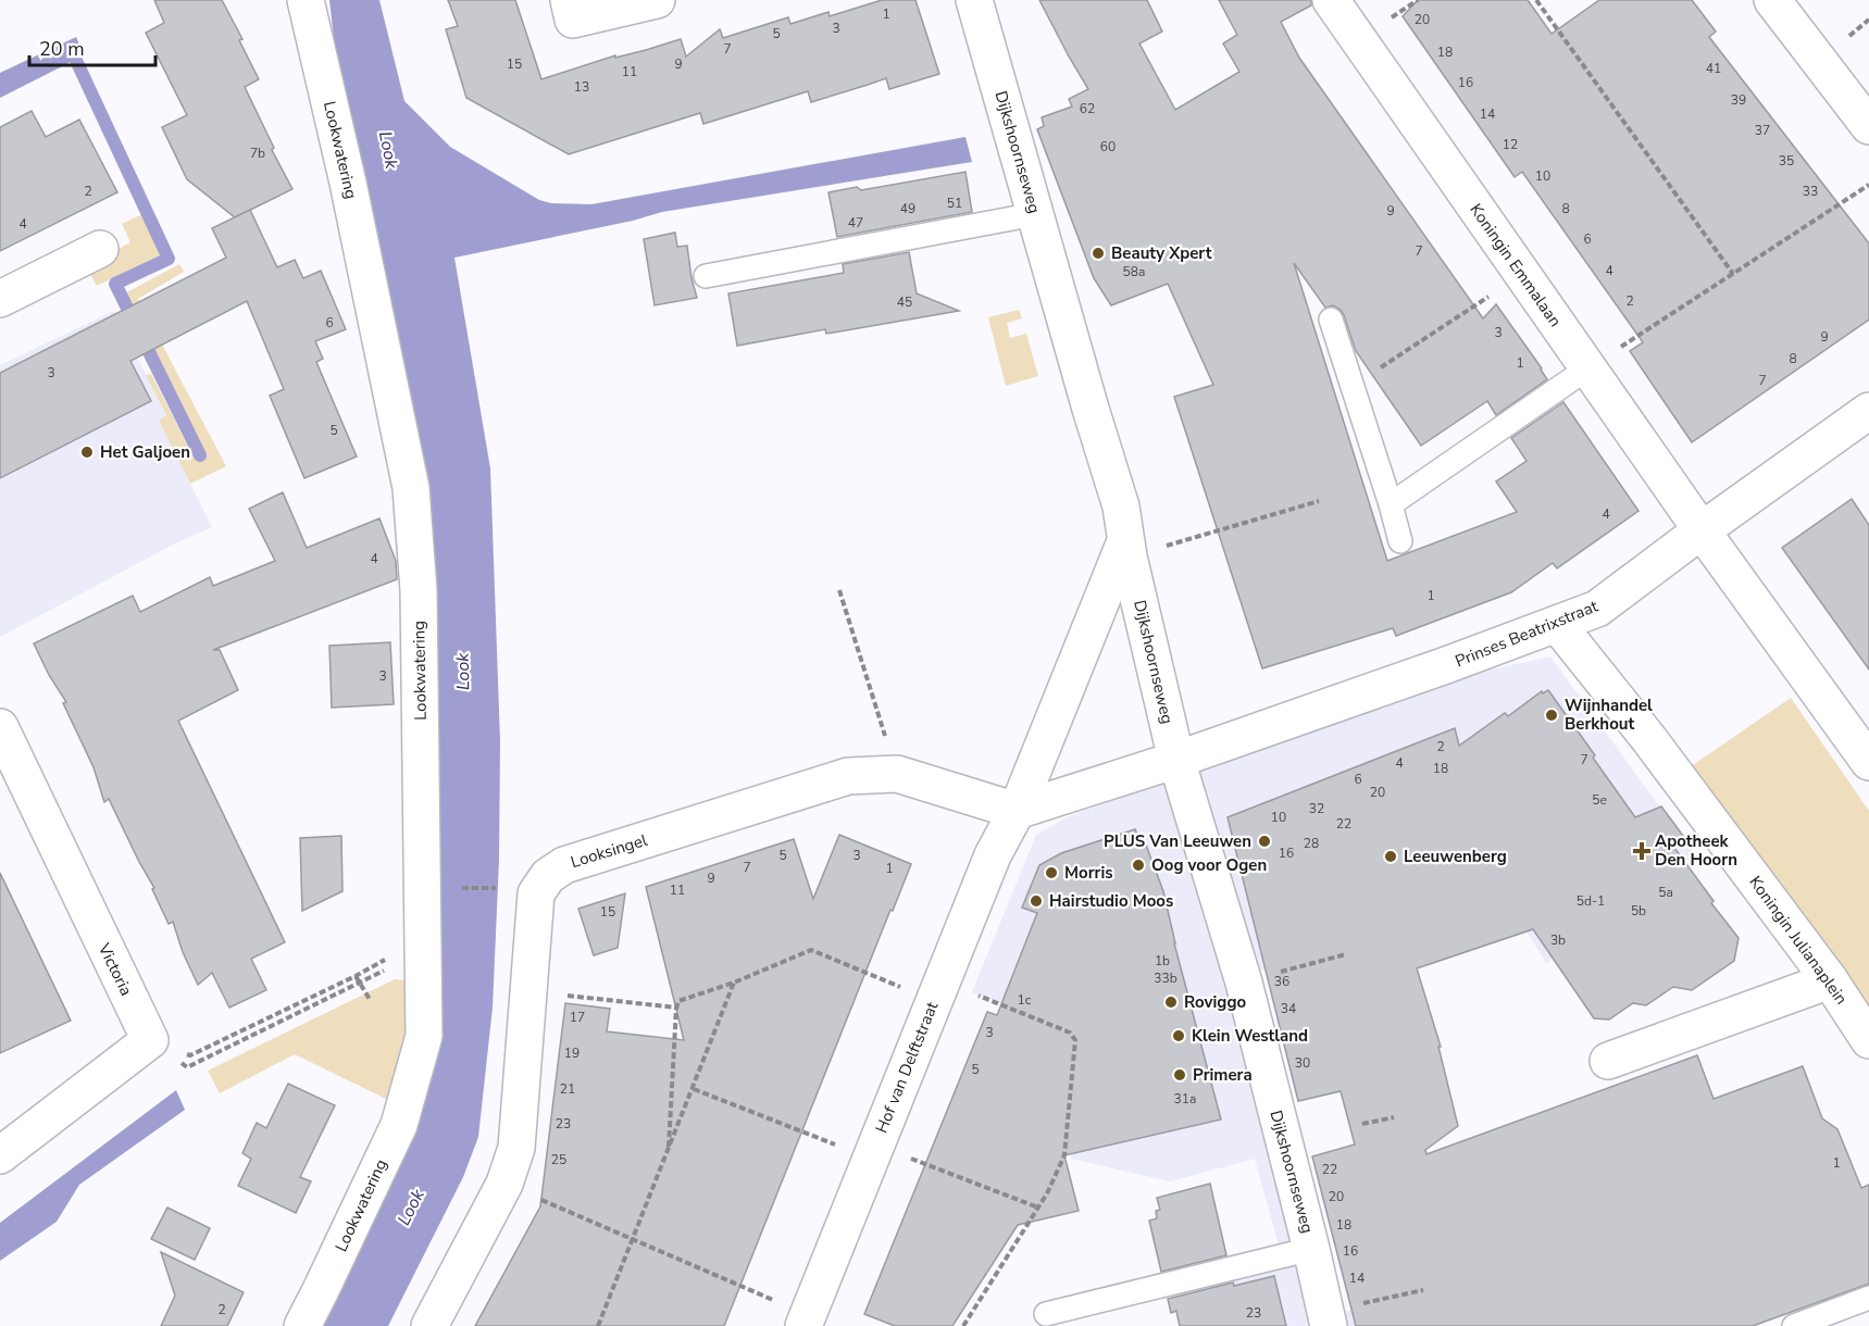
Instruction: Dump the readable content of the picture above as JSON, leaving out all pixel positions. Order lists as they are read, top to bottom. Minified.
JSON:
{"streets":{"street":["Lookwatering","Dijkshoornseweg","Koningin Emmalaan","Prinses Beatrixstraat","Looksingel","Koningin Julianaplein","Victoria","Hof van Delftstraat"]},"crossings":[["Dijkshoornseweg","Prinses Beatrixstraat"],["Dijkshoornseweg","Hof van Delftstraat"],["Koningin Emmalaan","Prinses Beatrixstraat"],["Prinses Beatrixstraat","Koningin Julianaplein"],["Looksingel","Hof van Delftstraat"]],"water":["Look"],"places":{"other":["Beauty Xpert","Het Galjoen","Wijnhandel Berkhout","PLUS Van Leeuwen","Leeuwenberg","Oog voor Ogen","Morris","Hairstudio Moos","Roviggo","Klein Westland","Primera"],"health":["Apotheek Den Hoorn"]},"house_numbers":["1","20","3","5","7","18","15","9","41","11","16","13","39","62","14","37","12","60","7b","35","10","2","33","51","49","8","9","47","4","6","7","4","58a","2","45","6","3","9","8","1","3","7","5","4","4","1","3","2","7","4","18","6","20","5e","32","10","22","28","16","5","3","7","1","9","11","5a","5d-1","5b","15","3b","1b","33b","36","1c","34","17","3","19","30","5","21","31a","23","25","1","22","20","18","16","14","2","23"],"scale_bar":"20 m"}
